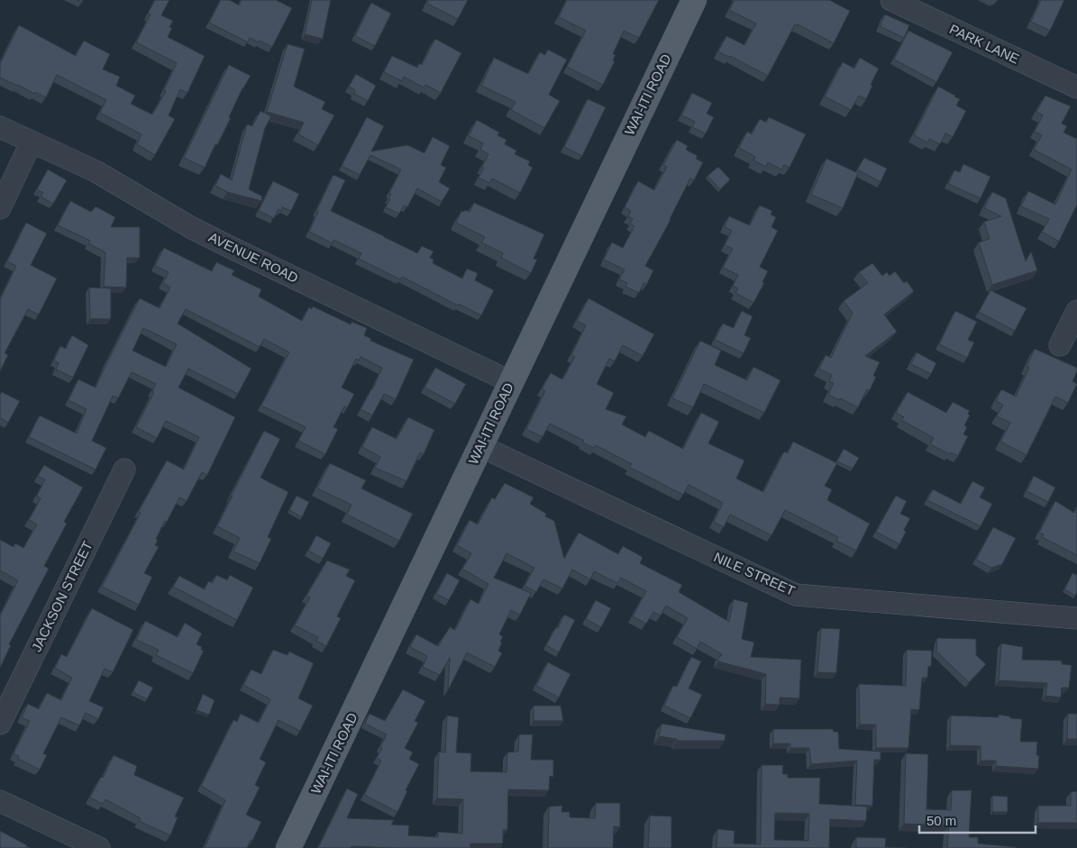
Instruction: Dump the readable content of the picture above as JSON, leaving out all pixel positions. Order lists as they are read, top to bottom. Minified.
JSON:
{"streets":{"main road":["WAI-ITI ROAD"],"street":["PARK LANE","AVENUE ROAD","NILE STREET","JACKSON STREET"]},"crossings":[["WAI-ITI ROAD","AVENUE ROAD"],["WAI-ITI ROAD","NILE STREET"]],"scale_bar":"50 m"}
